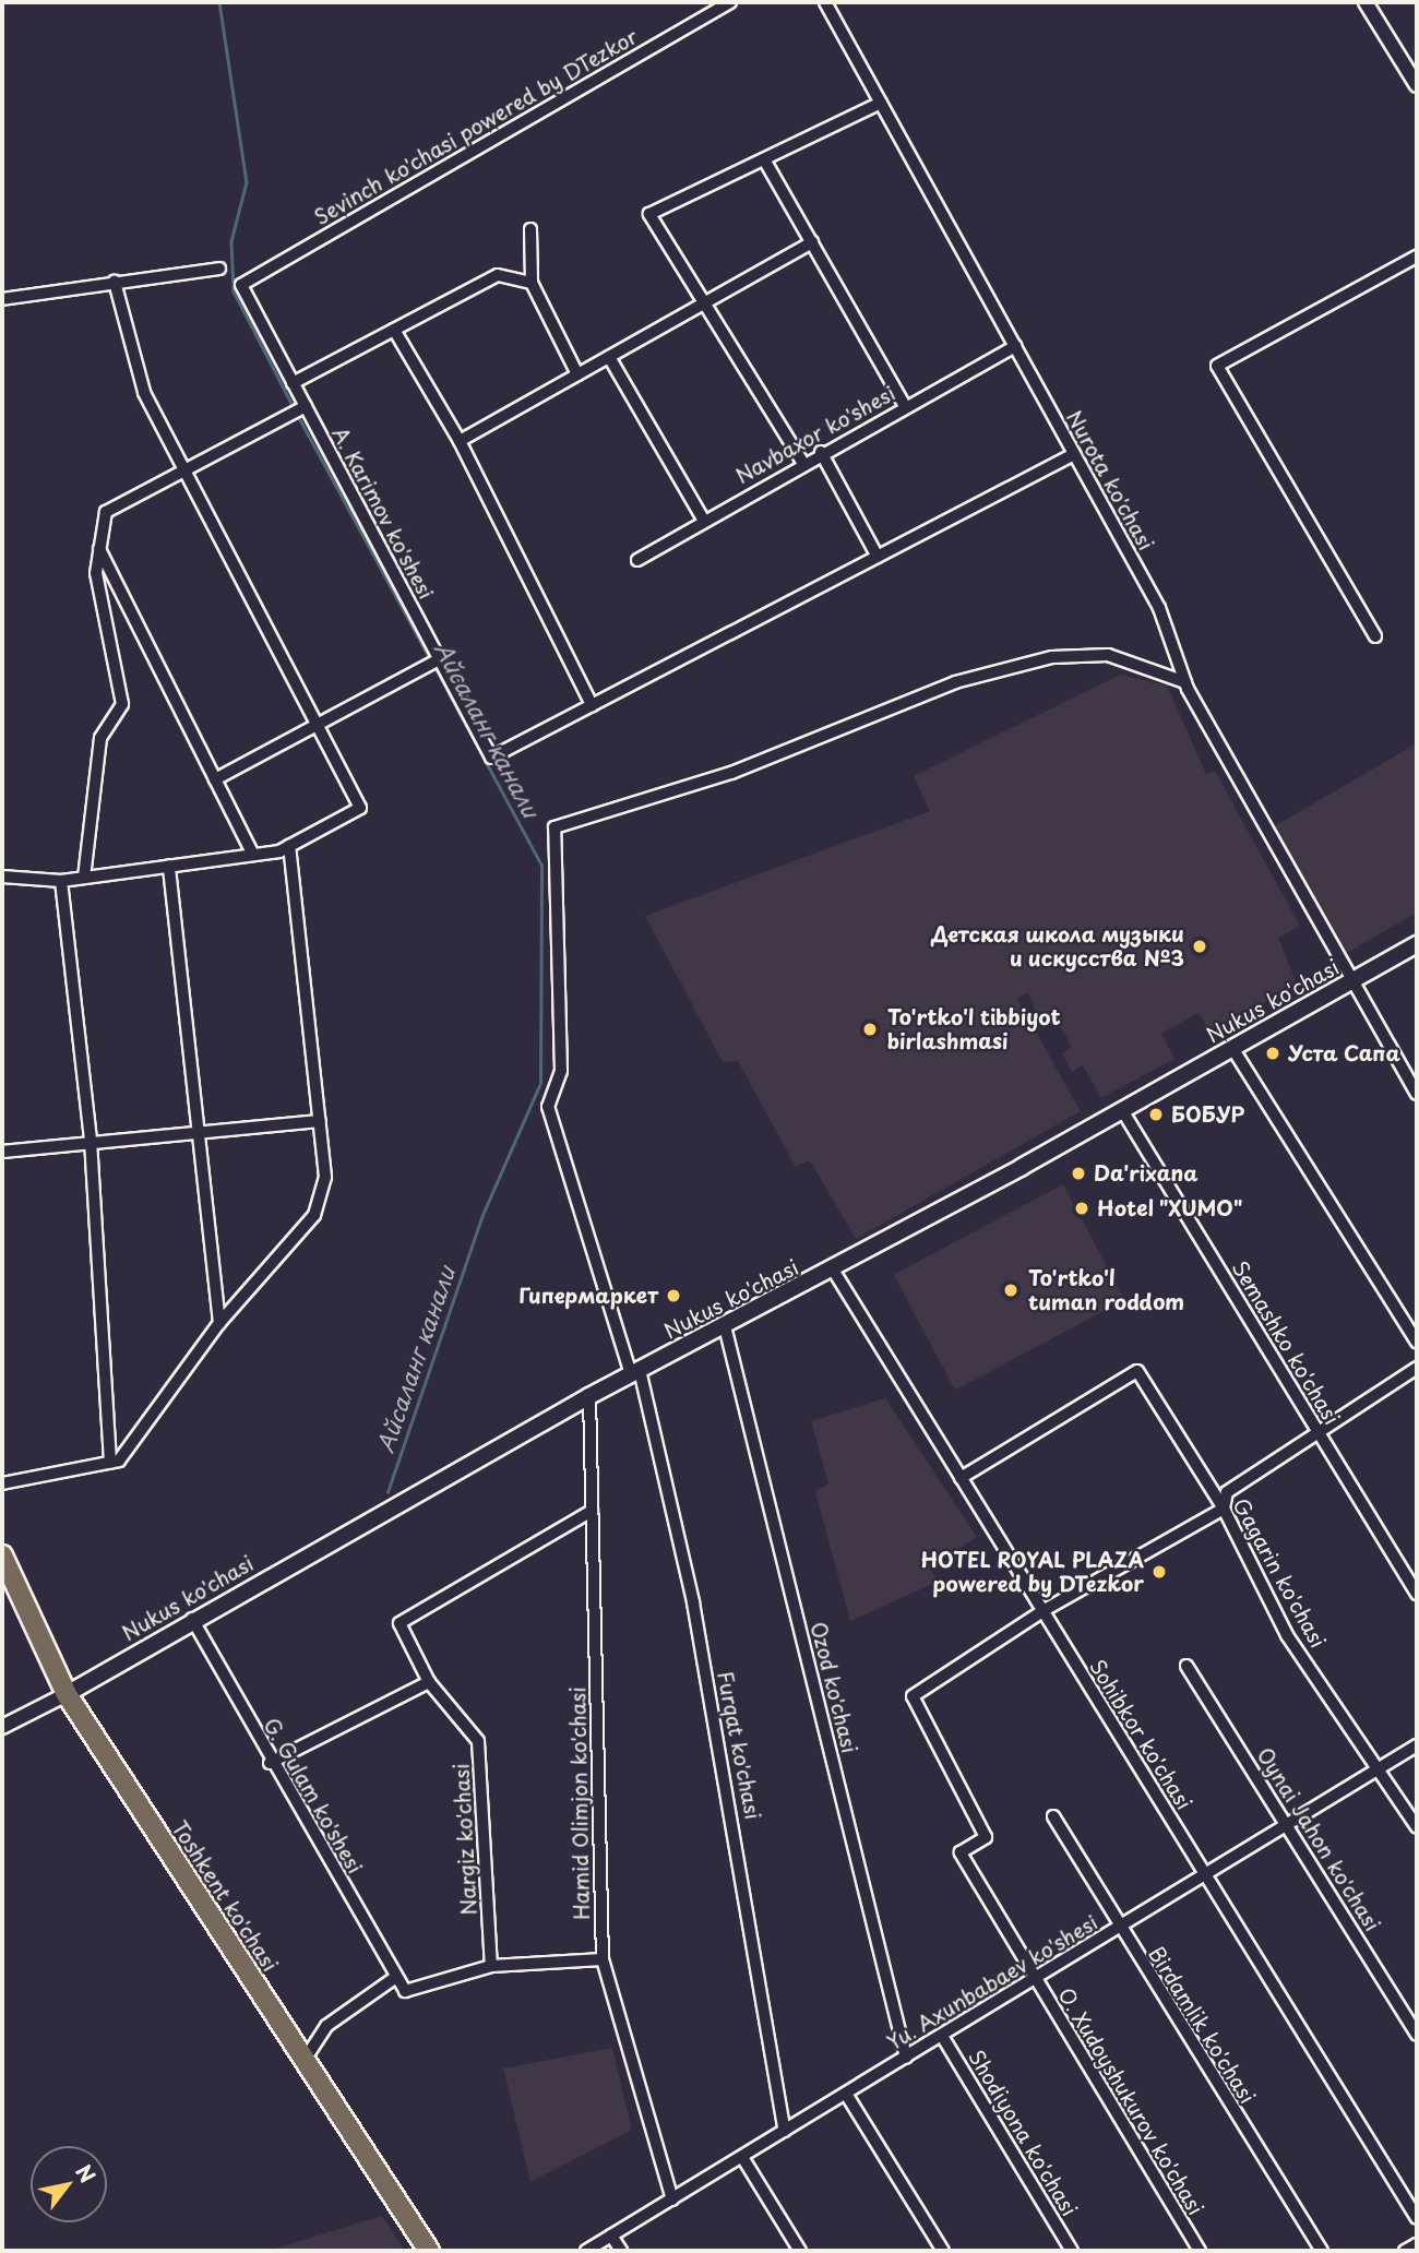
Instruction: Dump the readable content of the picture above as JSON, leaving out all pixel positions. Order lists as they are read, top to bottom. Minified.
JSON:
{"streets":{"highway":["Toshkent ko'chasi"],"main road":["Nukus ko'chasi"],"street":["Sevinch ko'chasi powered by DTezkor","Navbaxor ko'shesi","Nurota ko'chasi","A. Karimov ko'shesi","Semashko ko'chasi","Gagarin ko'chasi","Ozod ko'chasi","Sohibkor ko'chasi","Furqat ko'chasi","G. Gulam ko'shesi","Hamid Olimjon ko'chasi","Nargiz ko'chasi","Oynai Jahon ko'chasi","Yu. Axunbabaev ko'shesi","Birdamlik ko'chasi","O. Xudoyshukurov ko'chasi","Shodiyona ko'chasi"]},"crossings":[["Sevinch ko'chasi powered by DTezkor","A. Karimov ko'shesi"],["Navbaxor ko'shesi","Nurota ko'chasi"],["Nurota ko'chasi","Nukus ko'chasi"],["Nurota ko'chasi","Furqat ko'chasi"],["Nukus ko'chasi","Semashko ko'chasi"],["Nukus ko'chasi","Ozod ko'chasi"],["Nukus ko'chasi","Sohibkor ko'chasi"],["Nukus ko'chasi","Furqat ko'chasi"],["Nukus ko'chasi","G. Gulam ko'shesi"],["Nukus ko'chasi","Hamid Olimjon ko'chasi"],["Nukus ko'chasi","Toshkent ko'chasi"],["Gagarin ko'chasi","Sohibkor ko'chasi"],["Gagarin ko'chasi","Yu. Axunbabaev ko'shesi"],["Ozod ko'chasi","Yu. Axunbabaev ko'shesi"],["Sohibkor ko'chasi","Yu. Axunbabaev ko'shesi"],["Sohibkor ko'chasi","O. Xudoyshukurov ko'chasi"],["Furqat ko'chasi","Yu. Axunbabaev ko'shesi"],["G. Gulam ko'shesi","Nargiz ko'chasi"],["Hamid Olimjon ko'chasi","Nargiz ko'chasi"],["Hamid Olimjon ko'chasi","Yu. Axunbabaev ko'shesi"],["Oynai Jahon ko'chasi","Yu. Axunbabaev ko'shesi"],["Yu. Axunbabaev ko'shesi","Birdamlik ko'chasi"],["Yu. Axunbabaev ko'shesi","O. Xudoyshukurov ko'chasi"],["Yu. Axunbabaev ko'shesi","Shodiyona ko'chasi"]],"water":["Айсаланг канали"],"places":["Детская школа музыки и искусства №3","To'rtko'l tibbiyot birlashmasi","Уста Сапа","БОБУР","Da'rixana","Hotel \"XUMO\"","To'rtko'l tuman roddom","Гипермаркет","HOTEL ROYAL PLAZA powered by DTezkor"],"north":"top right"}
